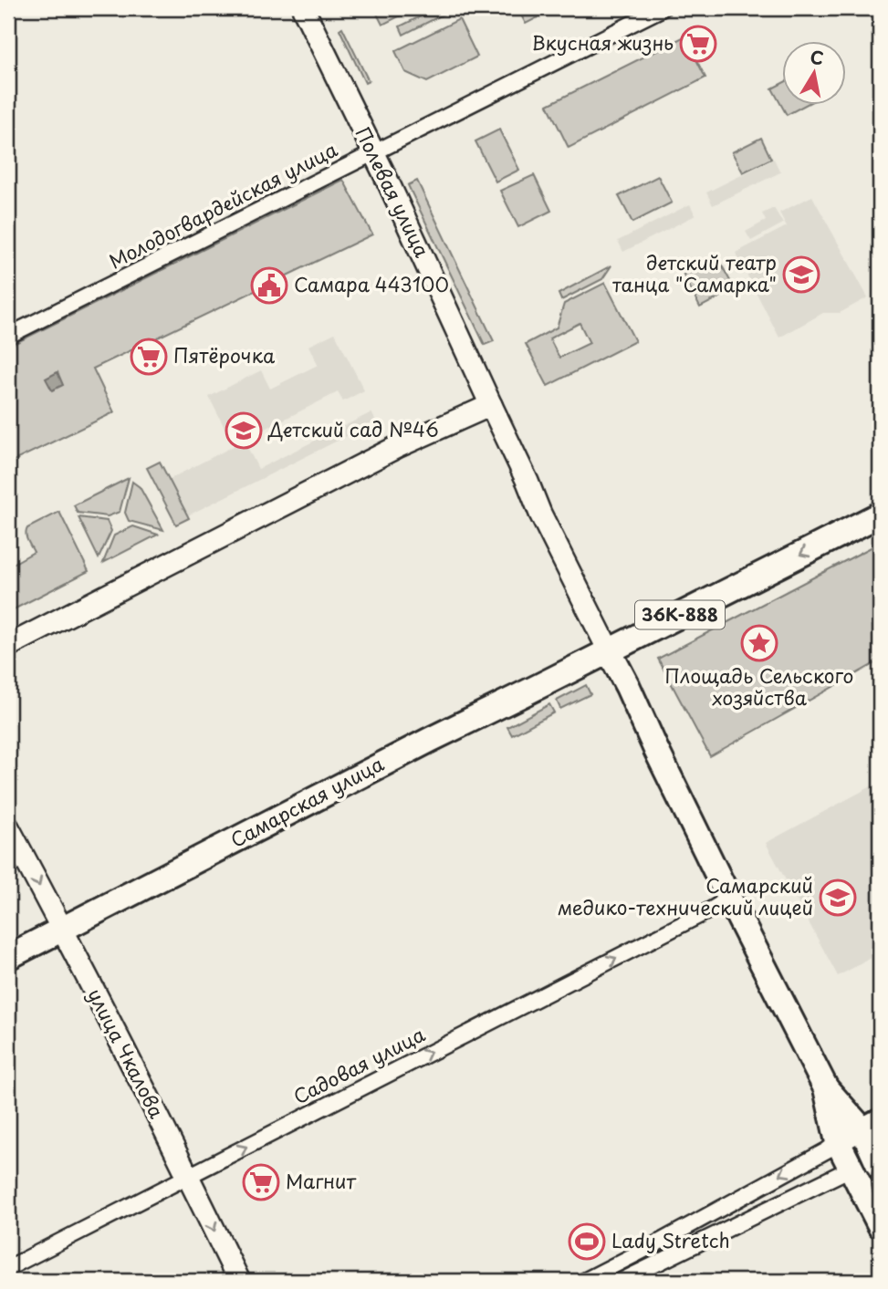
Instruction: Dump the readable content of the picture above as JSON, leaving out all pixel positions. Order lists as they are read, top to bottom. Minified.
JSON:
{"streets":{"main road":["36К-888","Самарская улица"],"street":["Полевая улица","Молодогвардейская улица","улица Чкалова","Садовая улица"]},"crossings":[["Полевая улица","Молодогвардейская улица"],["Полевая улица","36К-888"],["Полевая улица","Самарская улица"],["36К-888","Самарская улица"],["Самарская улица","улица Чкалова"],["улица Чкалова","Садовая улица"]],"one_way":["улица Чкалова","Садовая улица"],"places":{"supermarket":["Вкусная жизнь","Пятёрочка","Магнит"],"school or university":["детский театр танца \"Самарка\"","Детский сад №46","Самарский медико-технический лицей"],"public building":["Самара 443100"],"place":["Площадь Сельского хозяйства"],"sports":["Lady Stretch"]},"north":"top"}
